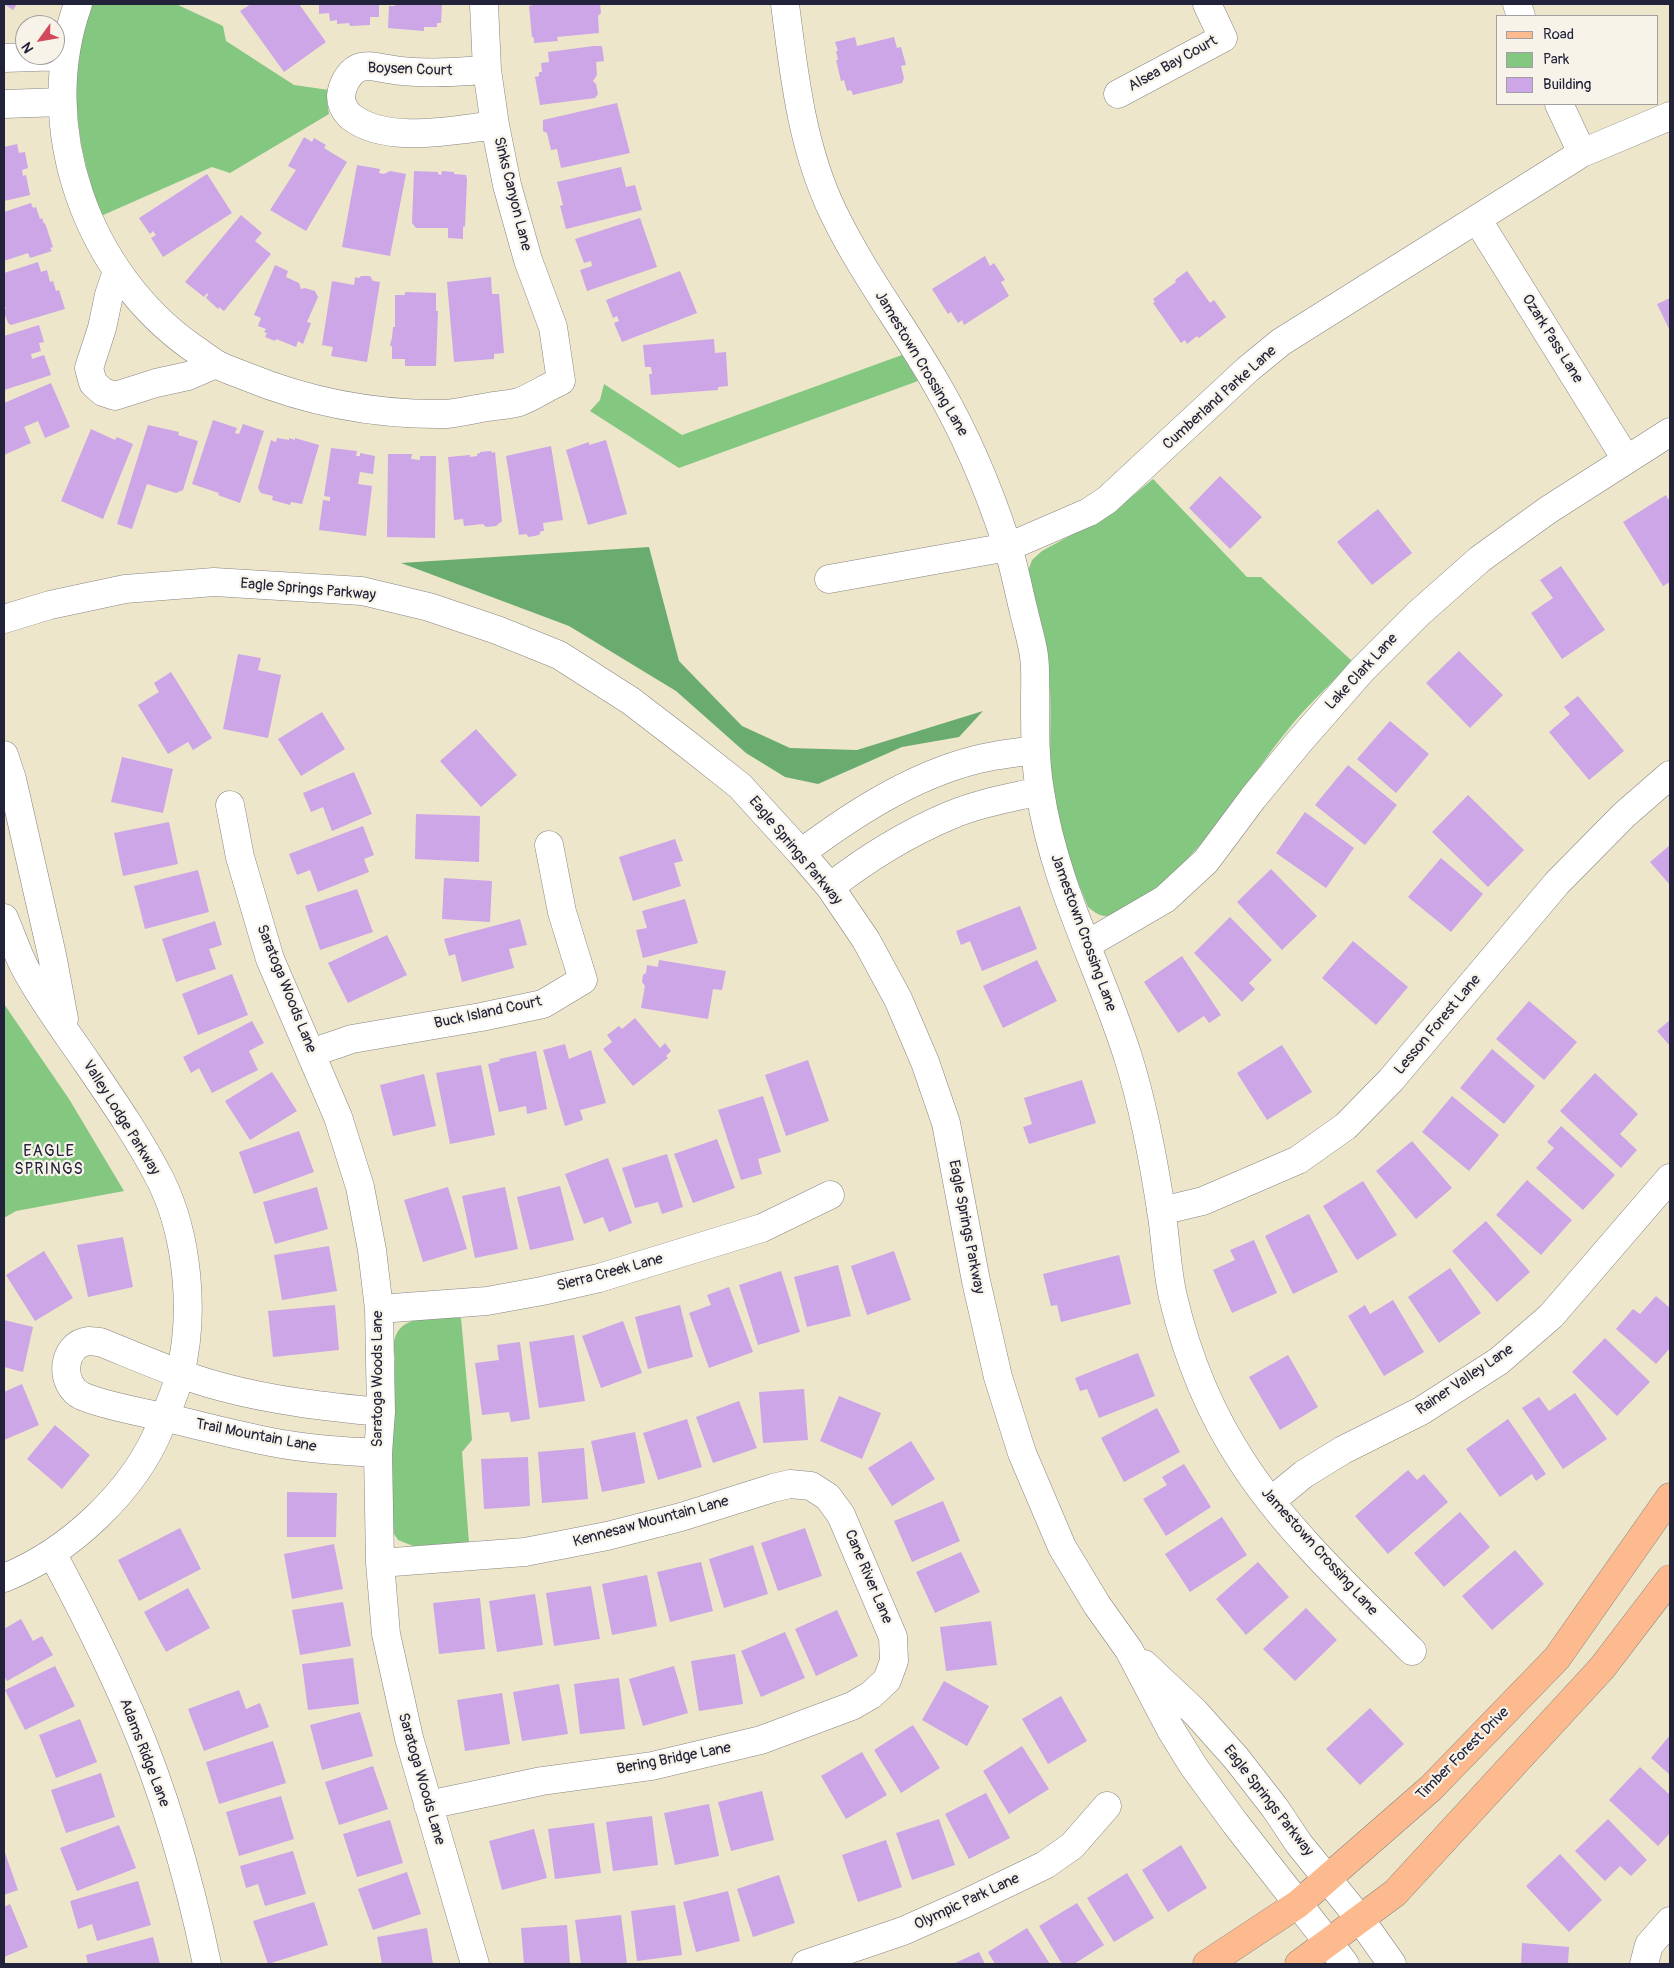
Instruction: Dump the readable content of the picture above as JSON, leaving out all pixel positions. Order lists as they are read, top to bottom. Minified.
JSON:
{"streets":{"main road":["Timber Forest Drive"],"street":["Alsea Bay Court","Boysen Court","Sinks Canyon Lane","Ozark Pass Lane","Jamestown Crossing Lane","Cumberland Parke Lane","Eagle Springs Parkway","Lake Clark Lane","Saratoga Woods Lane","Buck Island Court","Lesson Forest Lane","Valley Lodge Parkway","Sierra Creek Lane","Rainer Valley Lane","Trail Mountain Lane","Kennesaw Mountain Lane","Cane River Lane","Adams Ridge Lane","Bering Bridge Lane","Olympic Park Lane"]},"crossings":[["Boysen Court","Sinks Canyon Lane"],["Ozark Pass Lane","Cumberland Parke Lane"],["Ozark Pass Lane","Lake Clark Lane"],["Jamestown Crossing Lane","Cumberland Parke Lane"],["Jamestown Crossing Lane","Lake Clark Lane"],["Jamestown Crossing Lane","Lesson Forest Lane"],["Jamestown Crossing Lane","Rainer Valley Lane"],["Eagle Springs Parkway","Timber Forest Drive"],["Saratoga Woods Lane","Buck Island Court"],["Saratoga Woods Lane","Sierra Creek Lane"],["Saratoga Woods Lane","Trail Mountain Lane"],["Saratoga Woods Lane","Kennesaw Mountain Lane"],["Saratoga Woods Lane","Bering Bridge Lane"],["Valley Lodge Parkway","Trail Mountain Lane"],["Valley Lodge Parkway","Adams Ridge Lane"],["Kennesaw Mountain Lane","Cane River Lane"],["Cane River Lane","Bering Bridge Lane"]],"districts":["EAGLE SPRINGS"],"legend":["Road","Park","Building"],"north":"bottom left"}
